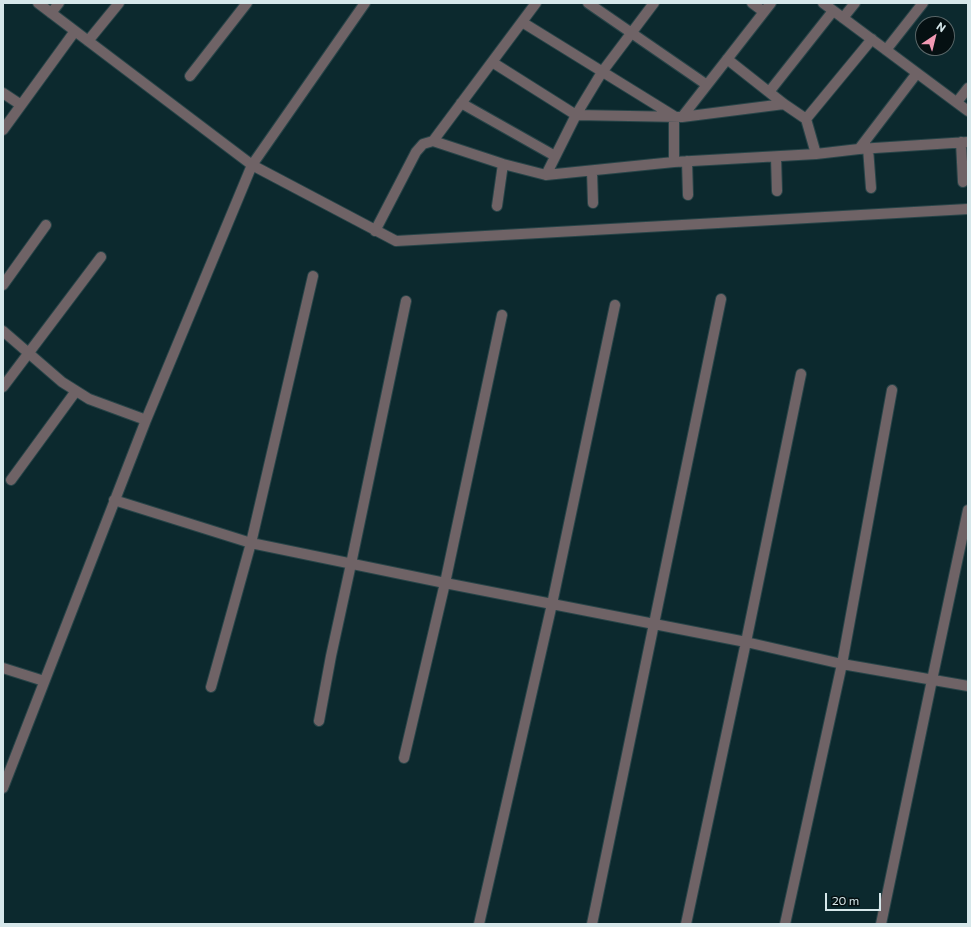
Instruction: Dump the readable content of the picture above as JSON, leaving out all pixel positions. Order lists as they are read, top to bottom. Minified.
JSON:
{"scale_bar":"20 m","north":"top right"}
